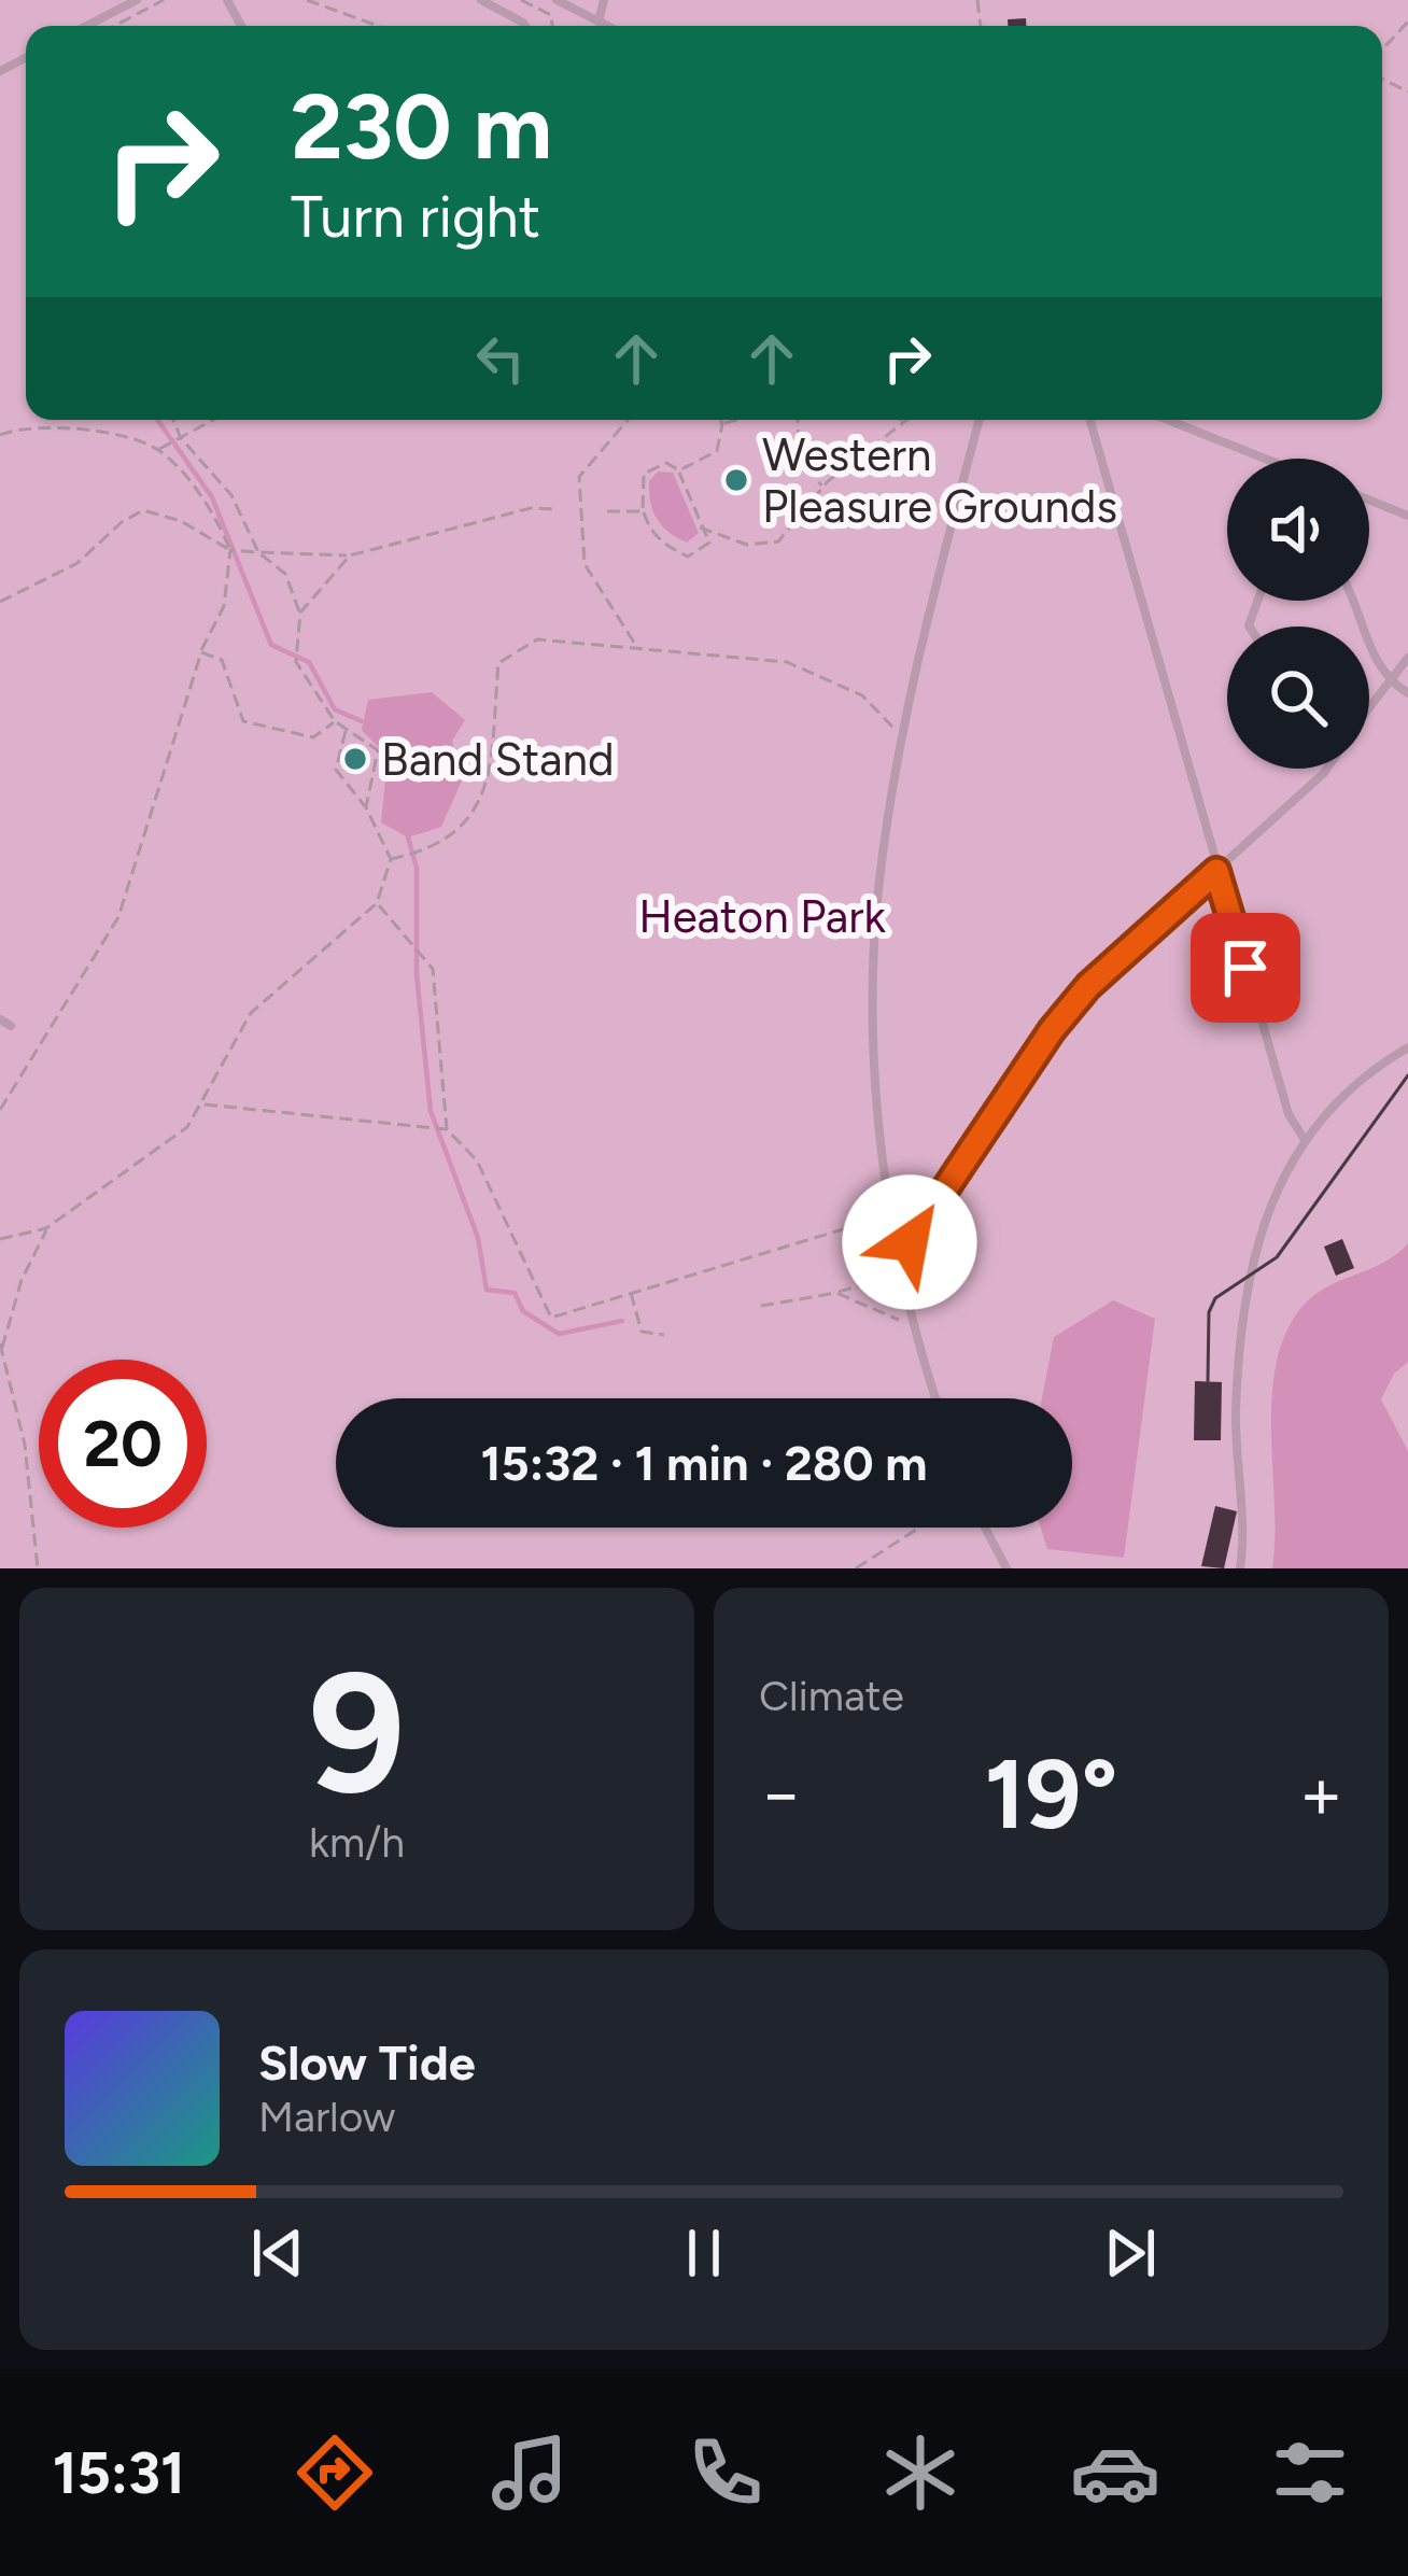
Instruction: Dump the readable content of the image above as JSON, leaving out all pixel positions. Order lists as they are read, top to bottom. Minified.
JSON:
{"parks":["Heaton Park"],"places":["Western Pleasure Grounds","Band Stand"],"page":{"turn":["230 m","Turn right"],"limit":"20","trip":"15:32 · 1 min · 280 m","tile":[["9","km/h"],"Climate"],"heat":["−","19°","+"],"song":["Slow Tide","Marlow"],"tabs":"15:31"}}
